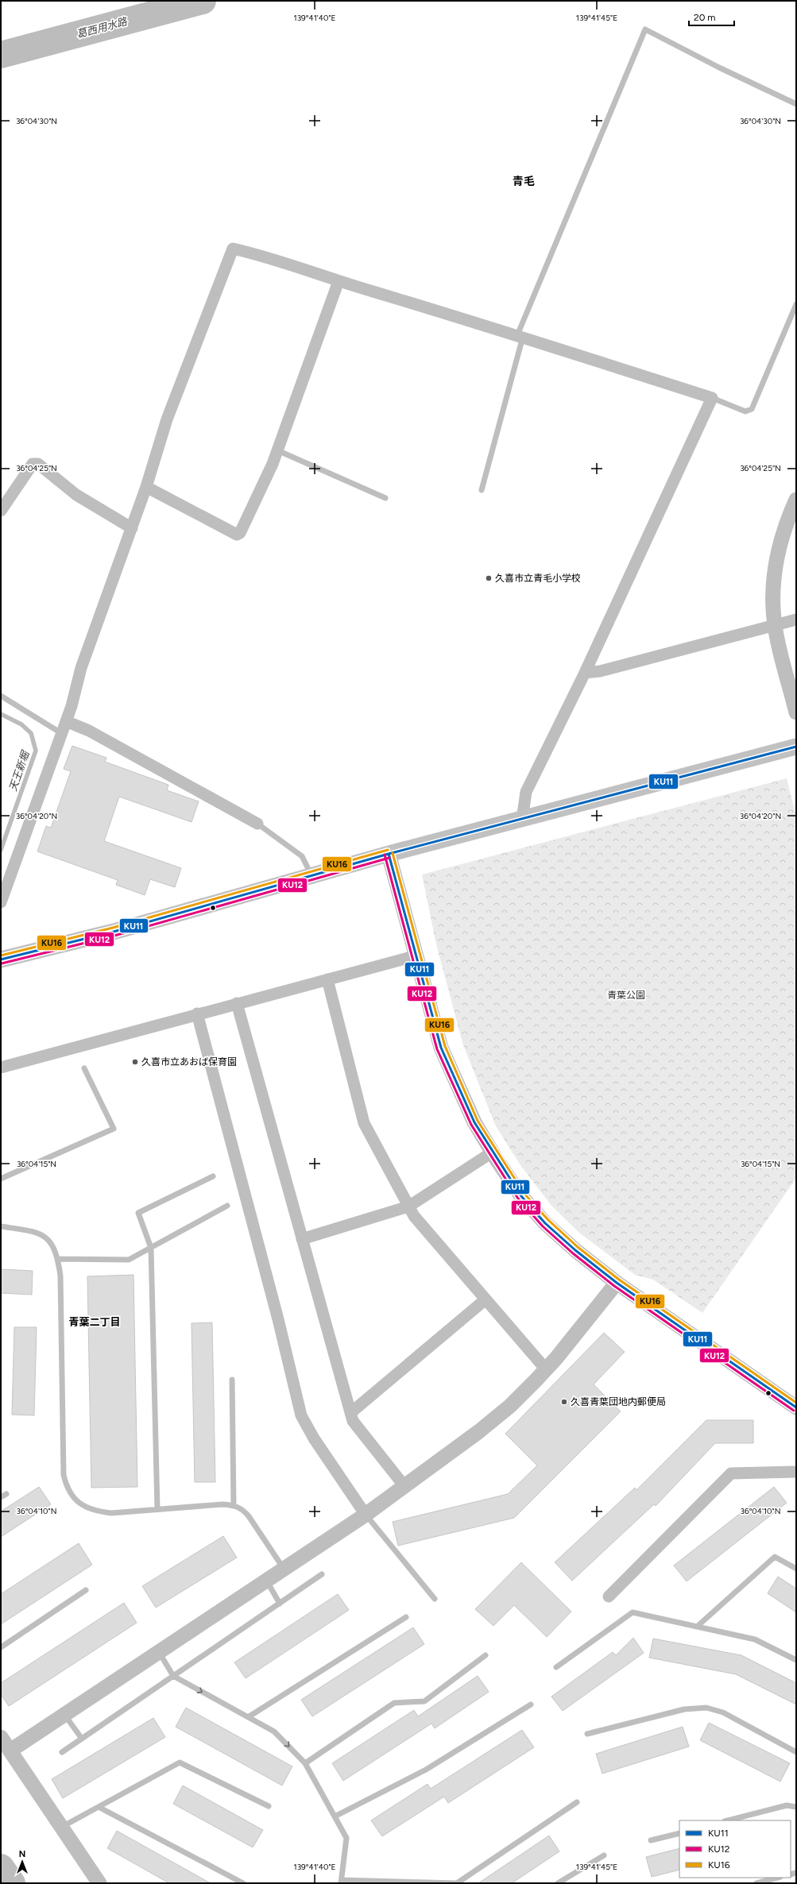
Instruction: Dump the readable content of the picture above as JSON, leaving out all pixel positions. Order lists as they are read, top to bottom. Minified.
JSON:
{"districts":["青毛","青葉二丁目"],"water":["葛西用水路","天王新堀"],"parks":["青葉公園"],"places":["久喜市立青毛小学校","久喜市立あおば保育園","久喜青葉団地内郵便局"],"lines":["transit line KU11","transit line KU16","transit line KU12"],"legend":["KU11","KU12","KU16"],"scale_bar":"20 m","north":"top","coordinates":["139°41'40\"E","139°41'45\"E","36°04'30\"N","36°04'25\"N","36°04'20\"N","36°04'15\"N","36°04'10\"N"]}
